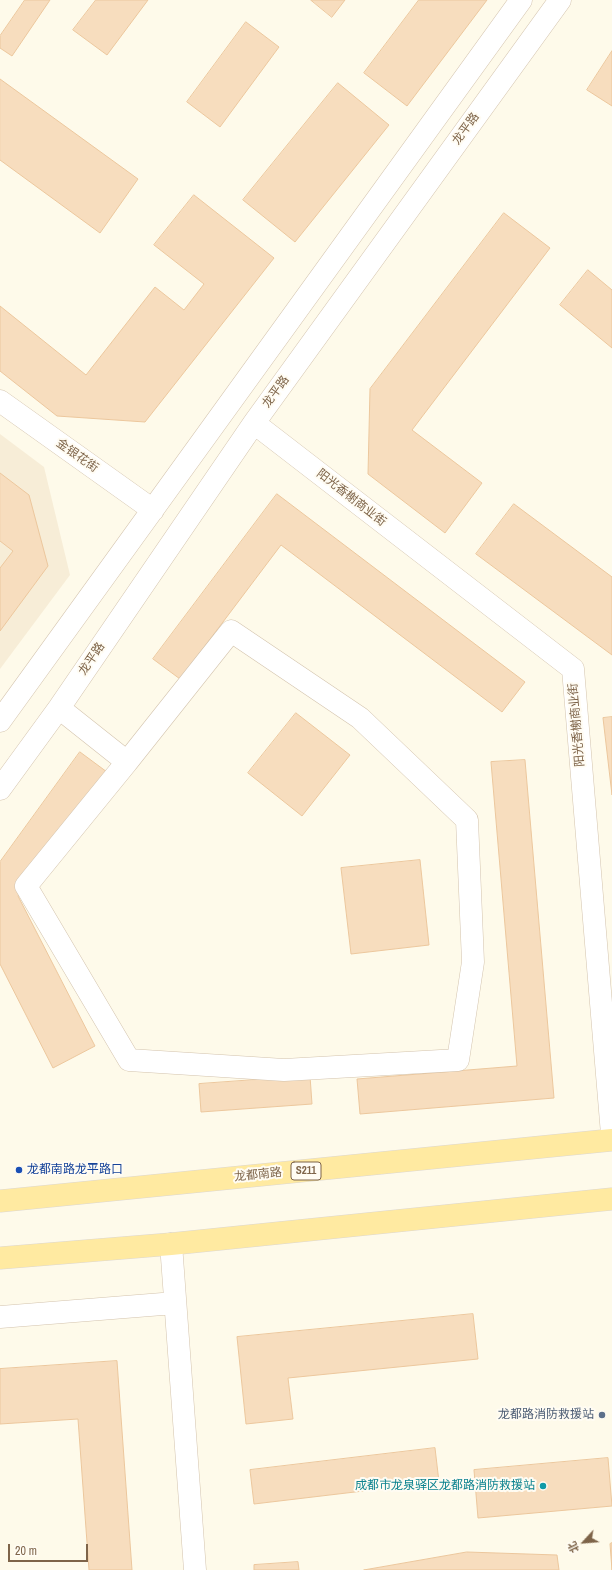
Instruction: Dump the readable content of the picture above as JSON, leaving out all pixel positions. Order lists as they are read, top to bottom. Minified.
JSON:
{"streets":{"main road":["S211","龙都南路"],"street":["龙平路","金银花街","阳光香榭商业街"]},"crossings":[["龙平路","阳光香榭商业街"]],"places":["龙都南路龙平路口","龙都路消防救援站","成都市龙泉驿区龙都路消防救援站"],"scale_bar":"20 m","north":"bottom left"}
